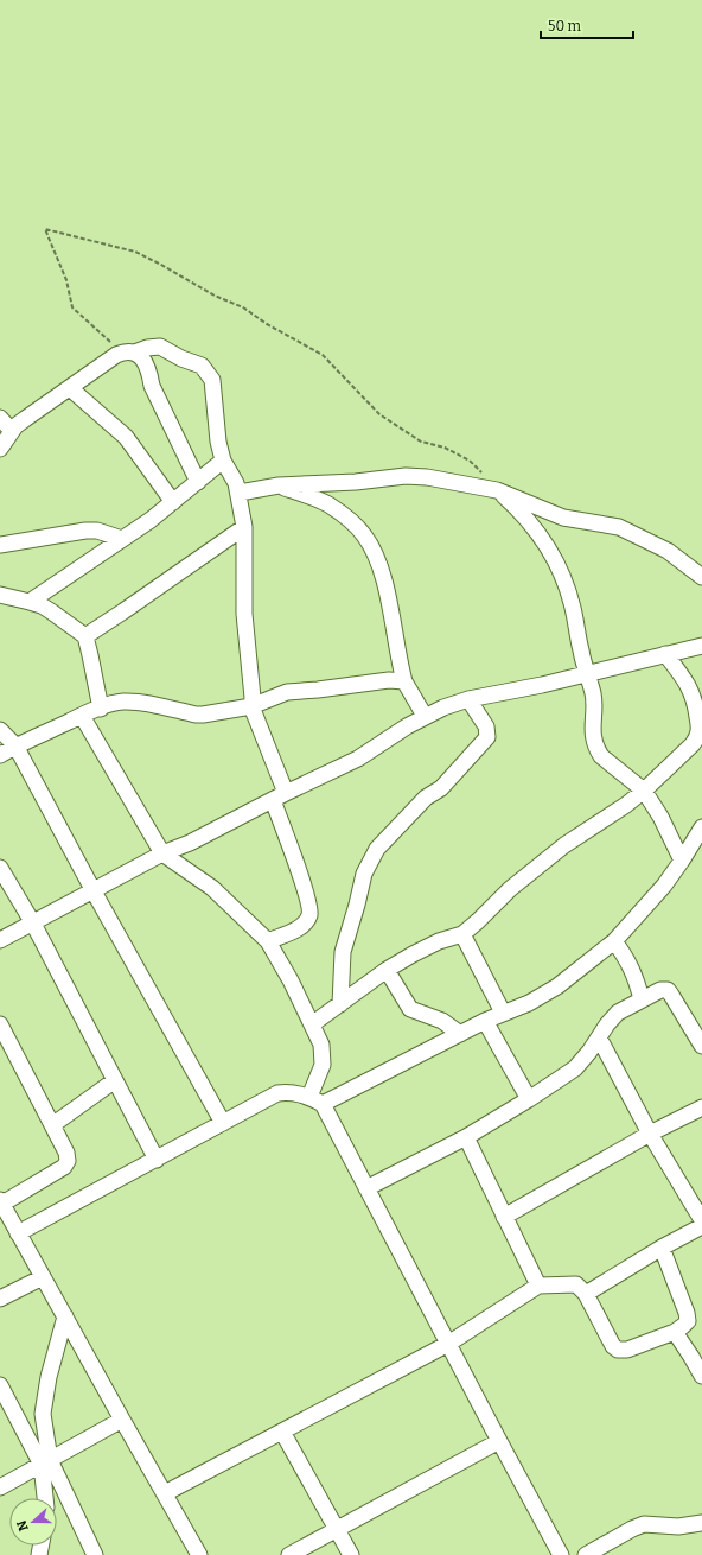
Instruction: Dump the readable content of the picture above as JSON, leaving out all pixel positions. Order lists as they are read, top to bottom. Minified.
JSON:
{"scale_bar":"50 m","north":"left"}
